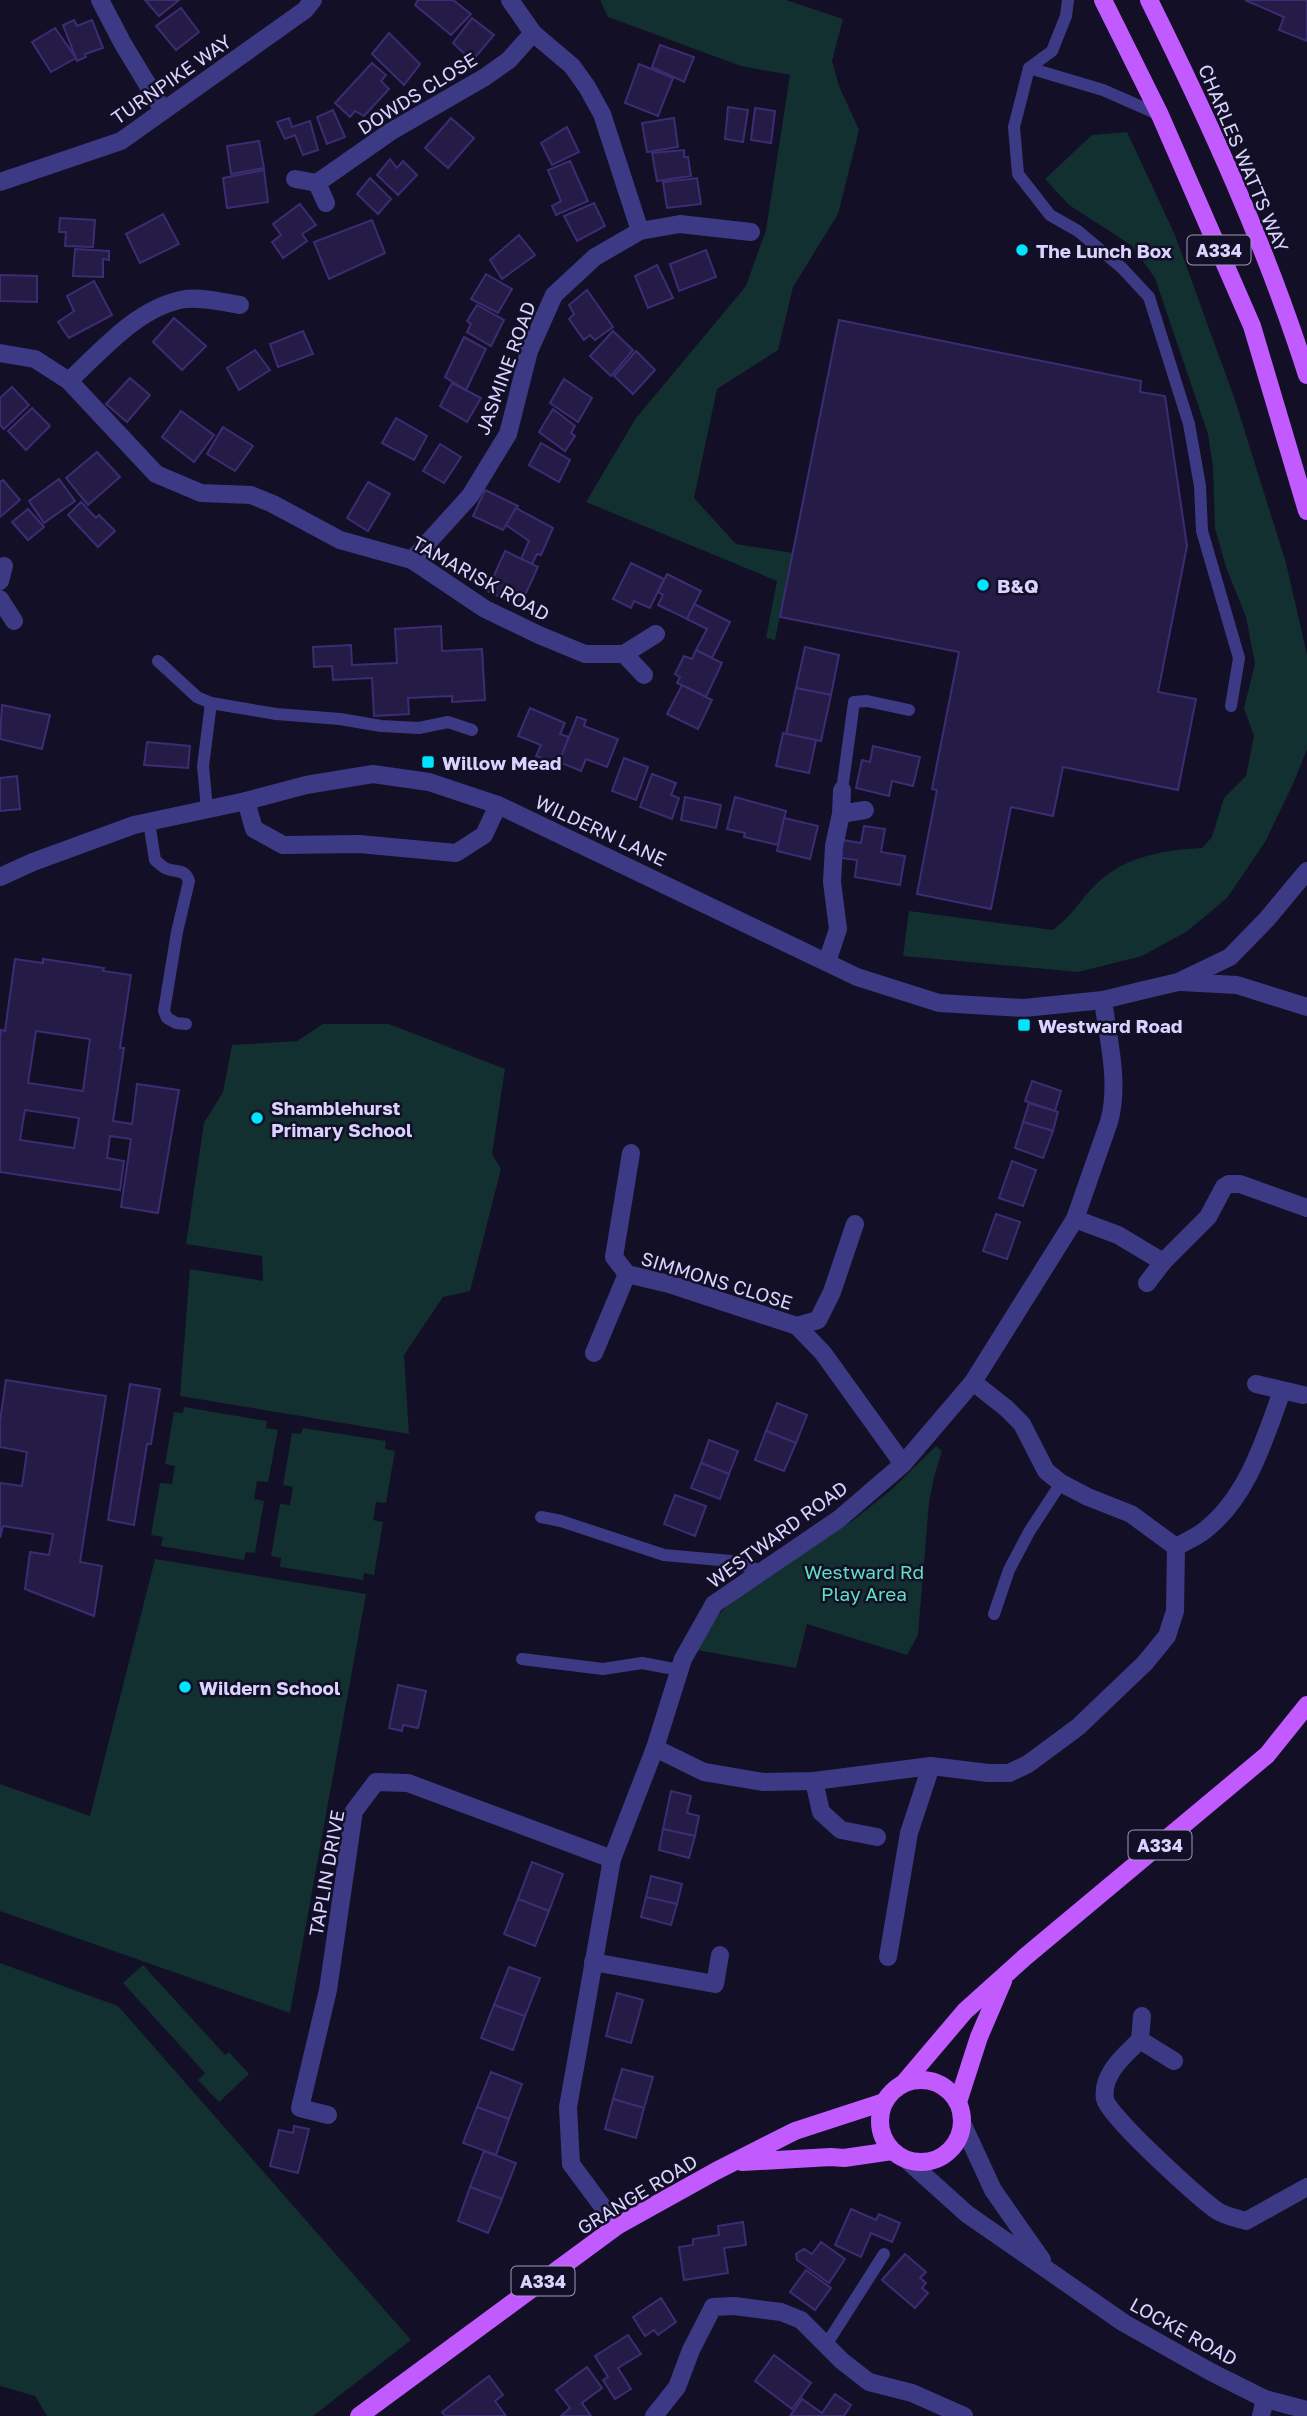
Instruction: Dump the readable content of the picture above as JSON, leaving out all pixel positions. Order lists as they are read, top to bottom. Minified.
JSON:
{"streets":{"main road":["CHARLES WATTS WAY","A334","GRANGE ROAD"],"street":["TURNPIKE WAY","DOWDS CLOSE","JASMINE ROAD","TAMARISK ROAD","WILDERN LANE","SIMMONS CLOSE","WESTWARD ROAD","TAPLIN DRIVE","LOCKE ROAD"]},"crossings":[["A334","GRANGE ROAD"],["A334","LOCKE ROAD"],["JASMINE ROAD","TAMARISK ROAD"],["WILDERN LANE","WESTWARD ROAD"],["SIMMONS CLOSE","WESTWARD ROAD"],["WESTWARD ROAD","TAPLIN DRIVE"],["WESTWARD ROAD","GRANGE ROAD"],["GRANGE ROAD","LOCKE ROAD"]],"parks":["Westward Rd Play Area"],"places":{"other":["The Lunch Box","B&Q","Shamblehurst Primary School","Wildern School"],"transit":["Willow Mead","Westward Road"]}}
